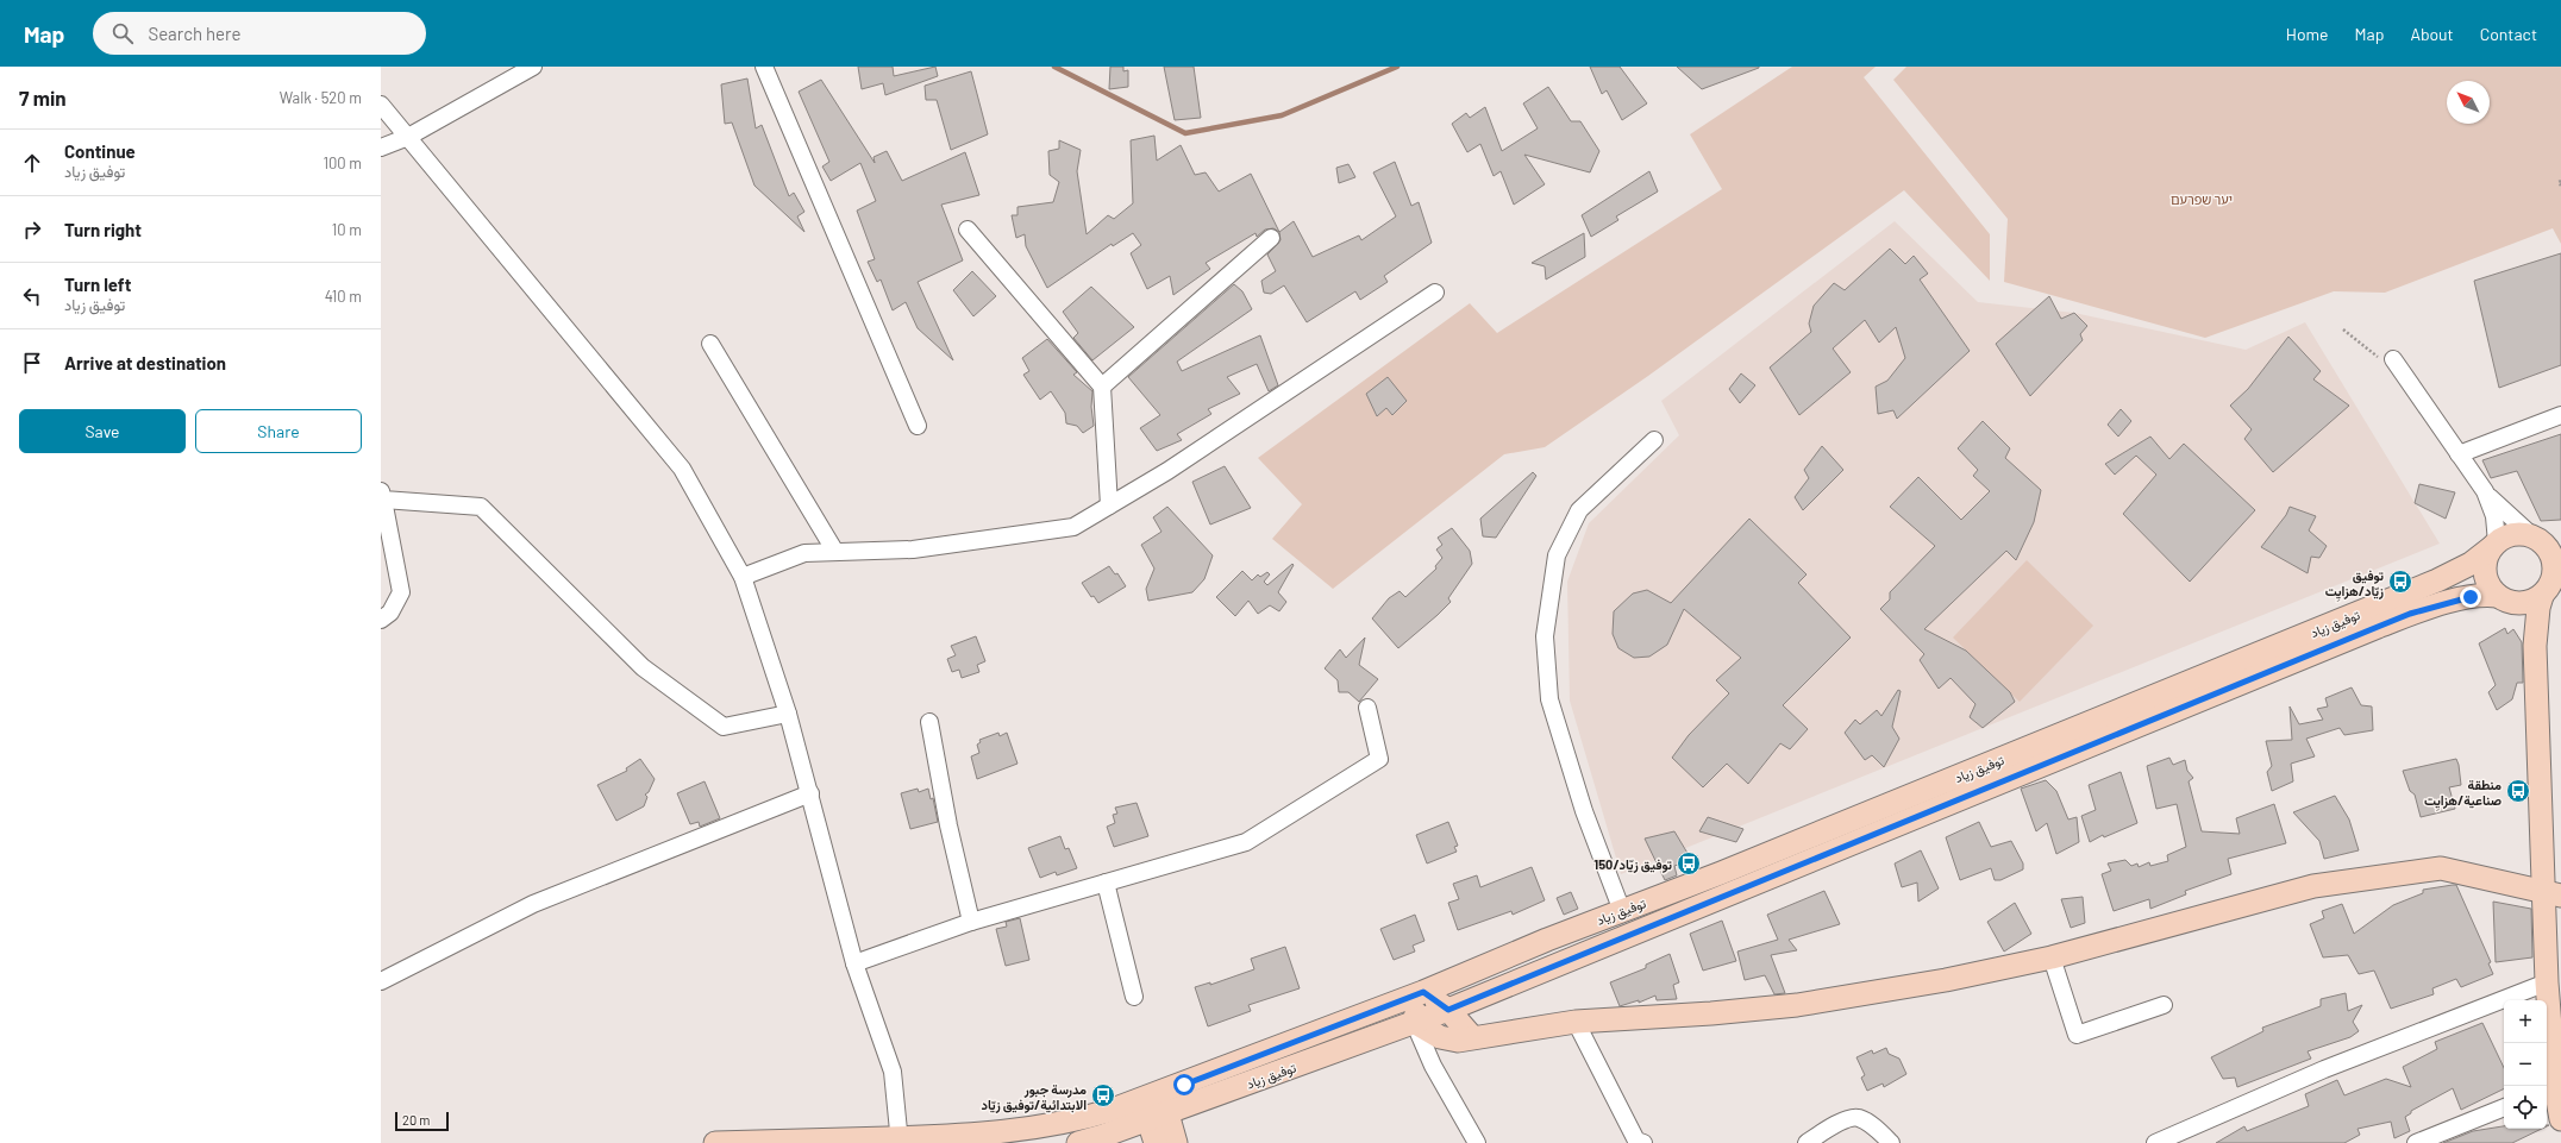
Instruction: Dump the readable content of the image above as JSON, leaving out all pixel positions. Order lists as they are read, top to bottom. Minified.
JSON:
{"streets":{"main road":["توفيق زياد"]},"parks":["יער שפרעם"],"places":{"bus stop":["توفيق زيّاد/هزايِت","منطقة صناعية/هزايِت","توفيق زيّاد/150","مدرسة جبور الابتدائية/توفيق زيّاد"]},"scale_bar":"20 m","north":"top left","page":{"header":"Map","search":"Search here","nav":["Home","Map","About","Contact"],"heading":["7 min","Walk · 520 m"],"list":[["Continue","توفيق زياد","100 m"],["Turn right","10 m"],["Turn left","توفيق زياد","410 m"],"Arrive at destination"],"buttons":["Save","Share"],"map_buttons":["+","−"],"scale":"20 m"}}
